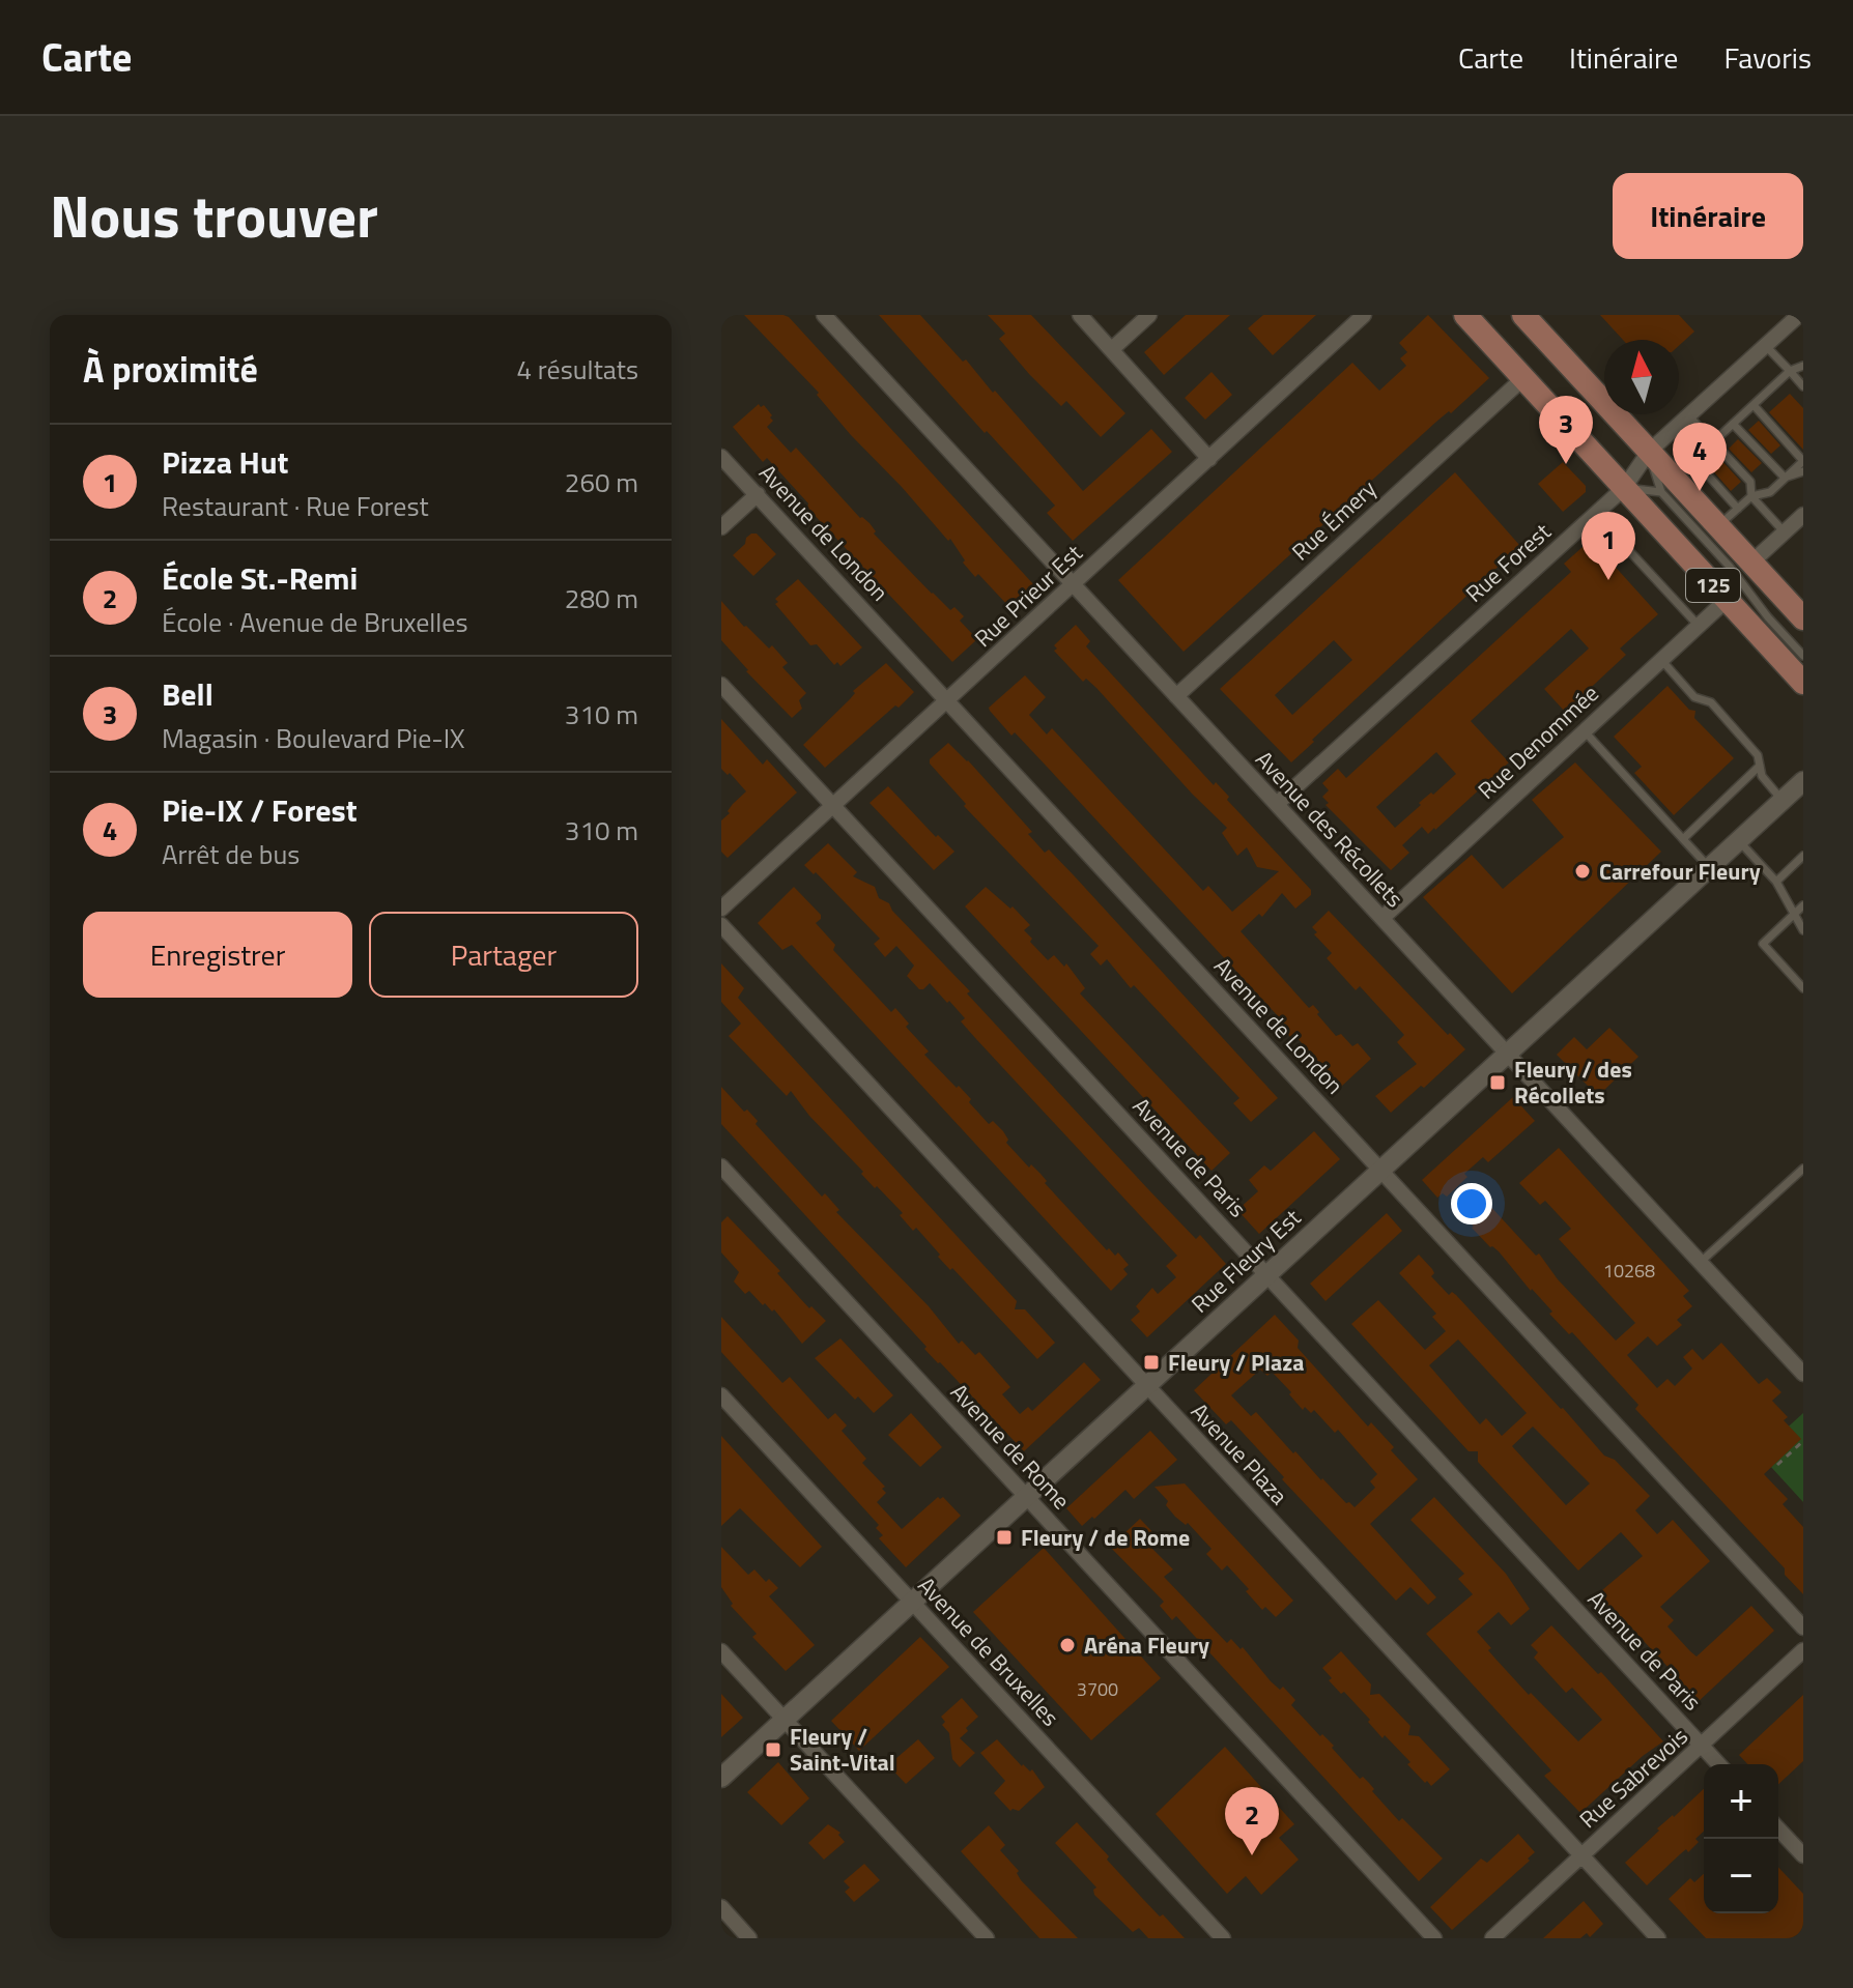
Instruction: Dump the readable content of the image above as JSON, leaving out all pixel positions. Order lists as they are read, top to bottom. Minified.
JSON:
{"streets":{"main road":["125"],"street":["Rue Émery","Avenue de London","Rue Forest","Rue Prieur Est","Rue Denommée","Avenue des Récollets","Avenue de Paris","Rue Fleury Est","Avenue de Rome","Avenue Plaza","Avenue de Bruxelles","Rue Sabrevois"]},"crossings":[["Rue Émery","125"],["Rue Émery","Avenue des Récollets"],["Avenue de London","Rue Prieur Est"],["Avenue de London","Rue Fleury Est"],["Rue Forest","125"],["Rue Forest","Avenue des Récollets"],["125","Rue Denommée"],["Rue Prieur Est","Avenue des Récollets"],["Rue Prieur Est","Avenue de Paris"],["Rue Denommée","Avenue des Récollets"],["Avenue des Récollets","Rue Fleury Est"],["Avenue de Paris","Rue Fleury Est"],["Avenue de Paris","Rue Sabrevois"],["Rue Fleury Est","Avenue de Rome"],["Rue Fleury Est","Avenue Plaza"],["Rue Fleury Est","Avenue de Bruxelles"],["Avenue Plaza","Rue Sabrevois"]],"places":{"other":["Carrefour Fleury","Aréna Fleury"],"transit":["Fleury / des Récollets","Fleury / Plaza","Fleury / de Rome","Fleury / Saint-Vital"]},"house_numbers":["10268","3700"],"north":"top","page":{"header":"Carte","nav":["Carte","Itinéraire","Favoris"],"title":"Nous trouver","buttons":["Itinéraire",["Enregistrer","Partager"]],"heading":["À proximité","4 résultats"],"pins":["3","4","1","2"],"list":[{"mark":"1","name":"Pizza Hut","note":"Restaurant · Rue Forest","value":"260 m"},{"mark":"2","name":"École St.-Remi","note":"École · Avenue de Bruxelles","value":"280 m"},{"mark":"3","name":"Bell","note":"Magasin · Boulevard Pie-IX","value":"310 m"},{"mark":"4","name":"Pie-IX / Forest","note":"Arrêt de bus","value":"310 m"}],"map_buttons":["+","−"]}}
